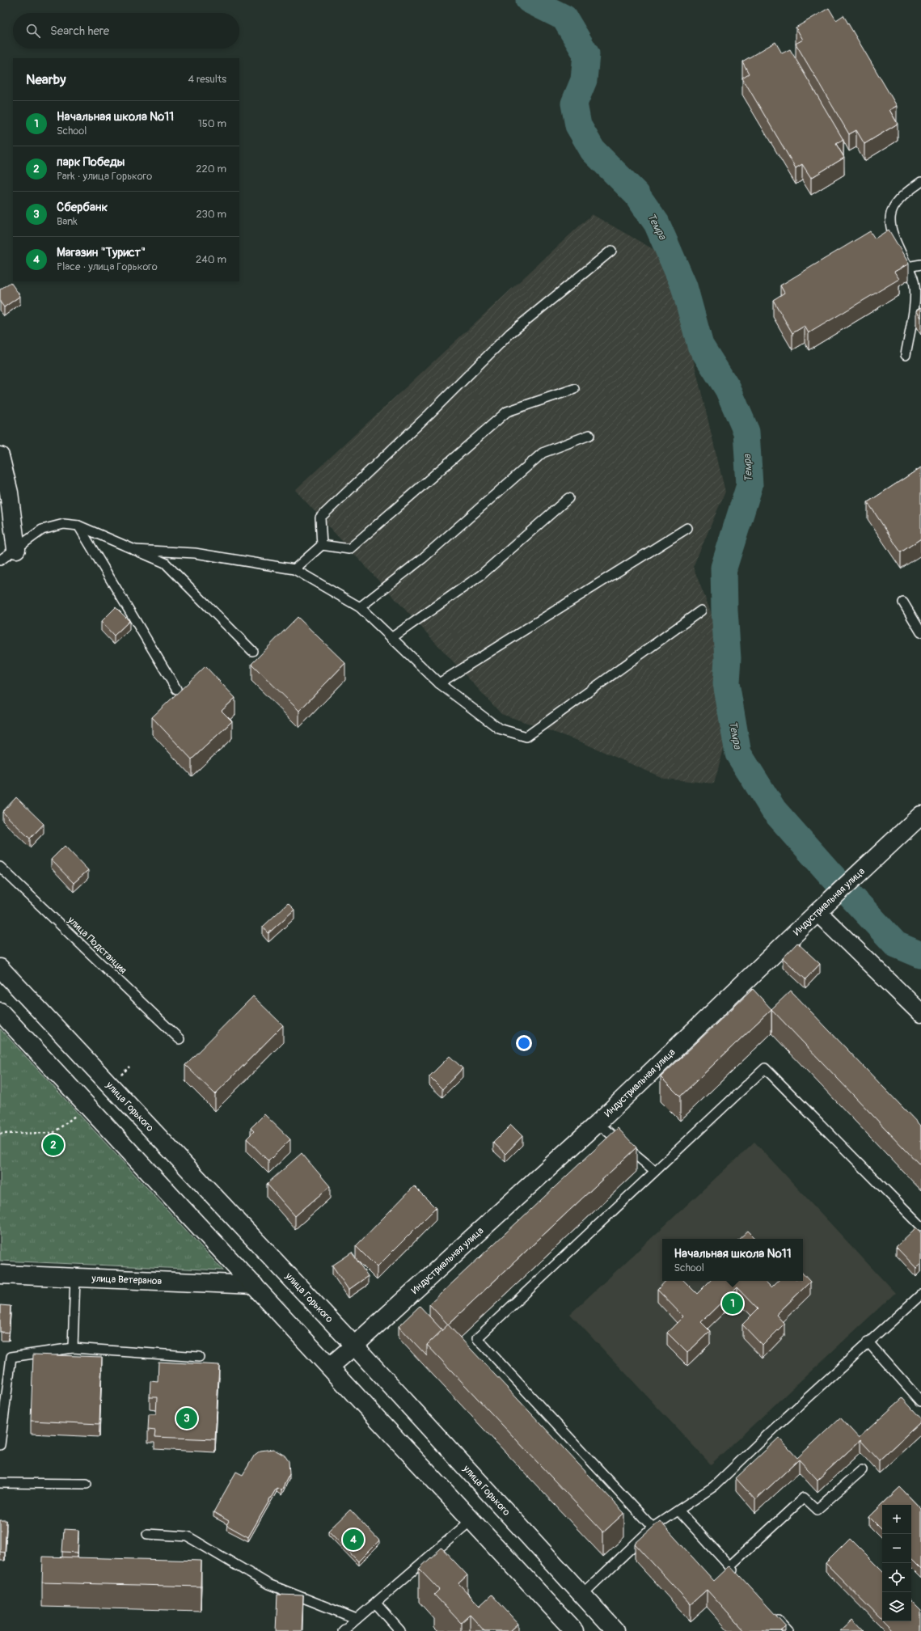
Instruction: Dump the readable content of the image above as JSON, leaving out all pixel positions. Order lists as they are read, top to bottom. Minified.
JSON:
{"streets":{"main road":["Индустриальная улица","улица Горького","улица Ветеранов"],"lane":["улица Подстанция"]},"crossings":[["Индустриальная улица","улица Горького"]],"water":["Темра"],"page":{"search":"Search here","heading":["Nearby","4 results"],"list":[{"mark":"1","name":"Начальная школа №11","note":"School","value":"150 m"},{"mark":"2","name":"парк Победы","note":"Park · улица Горького","value":"220 m"},{"mark":"3","name":"Сбербанк","note":"Bank","value":"230 m"},{"mark":"4","name":"Магазин \"Турист\"","note":"Place · улица Горького","value":"240 m"}],"pins":["2","1","3","4"],"popup":["Начальная школа №11","School"],"map_buttons":["+","−"]}}
